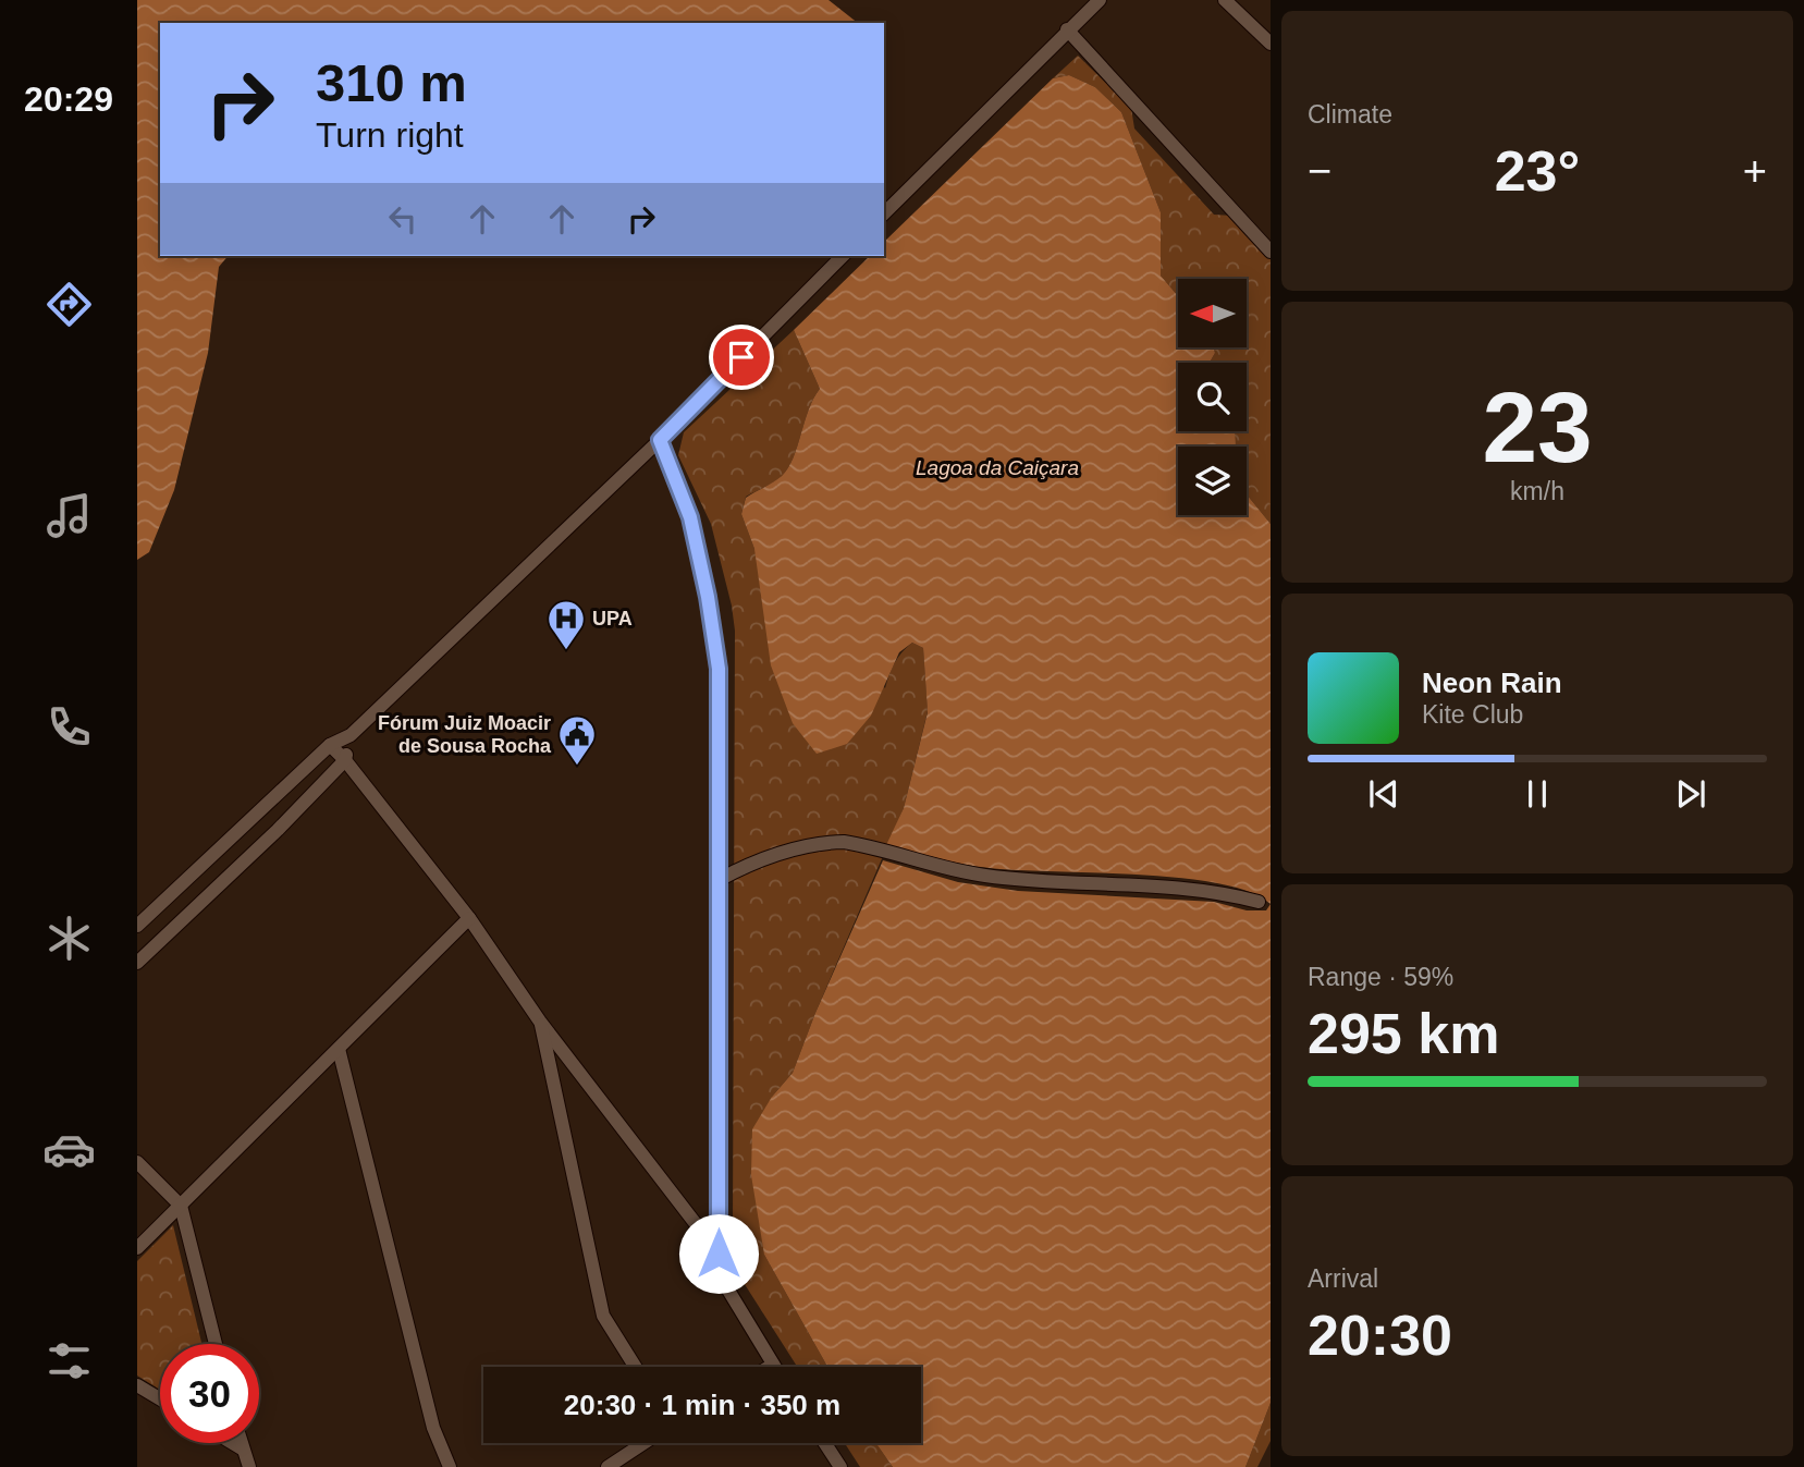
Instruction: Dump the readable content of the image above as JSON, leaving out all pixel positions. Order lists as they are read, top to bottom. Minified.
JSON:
{"water":["Lagoa da Caiçara"],"places":{"hospital":["UPA"],"public building":["Fórum Juiz Moacir de Sousa Rocha"]},"north":"left","page":{"tabs":"20:29","tile":["Climate",["23","km/h"],["Range · 59%","295 km"],["Arrival","20:30"]],"turn":["310 m","Turn right"],"heat":["−","23°","+"],"song":["Neon Rain","Kite Club"],"limit":"30","trip":"20:30 · 1 min · 350 m"}}
